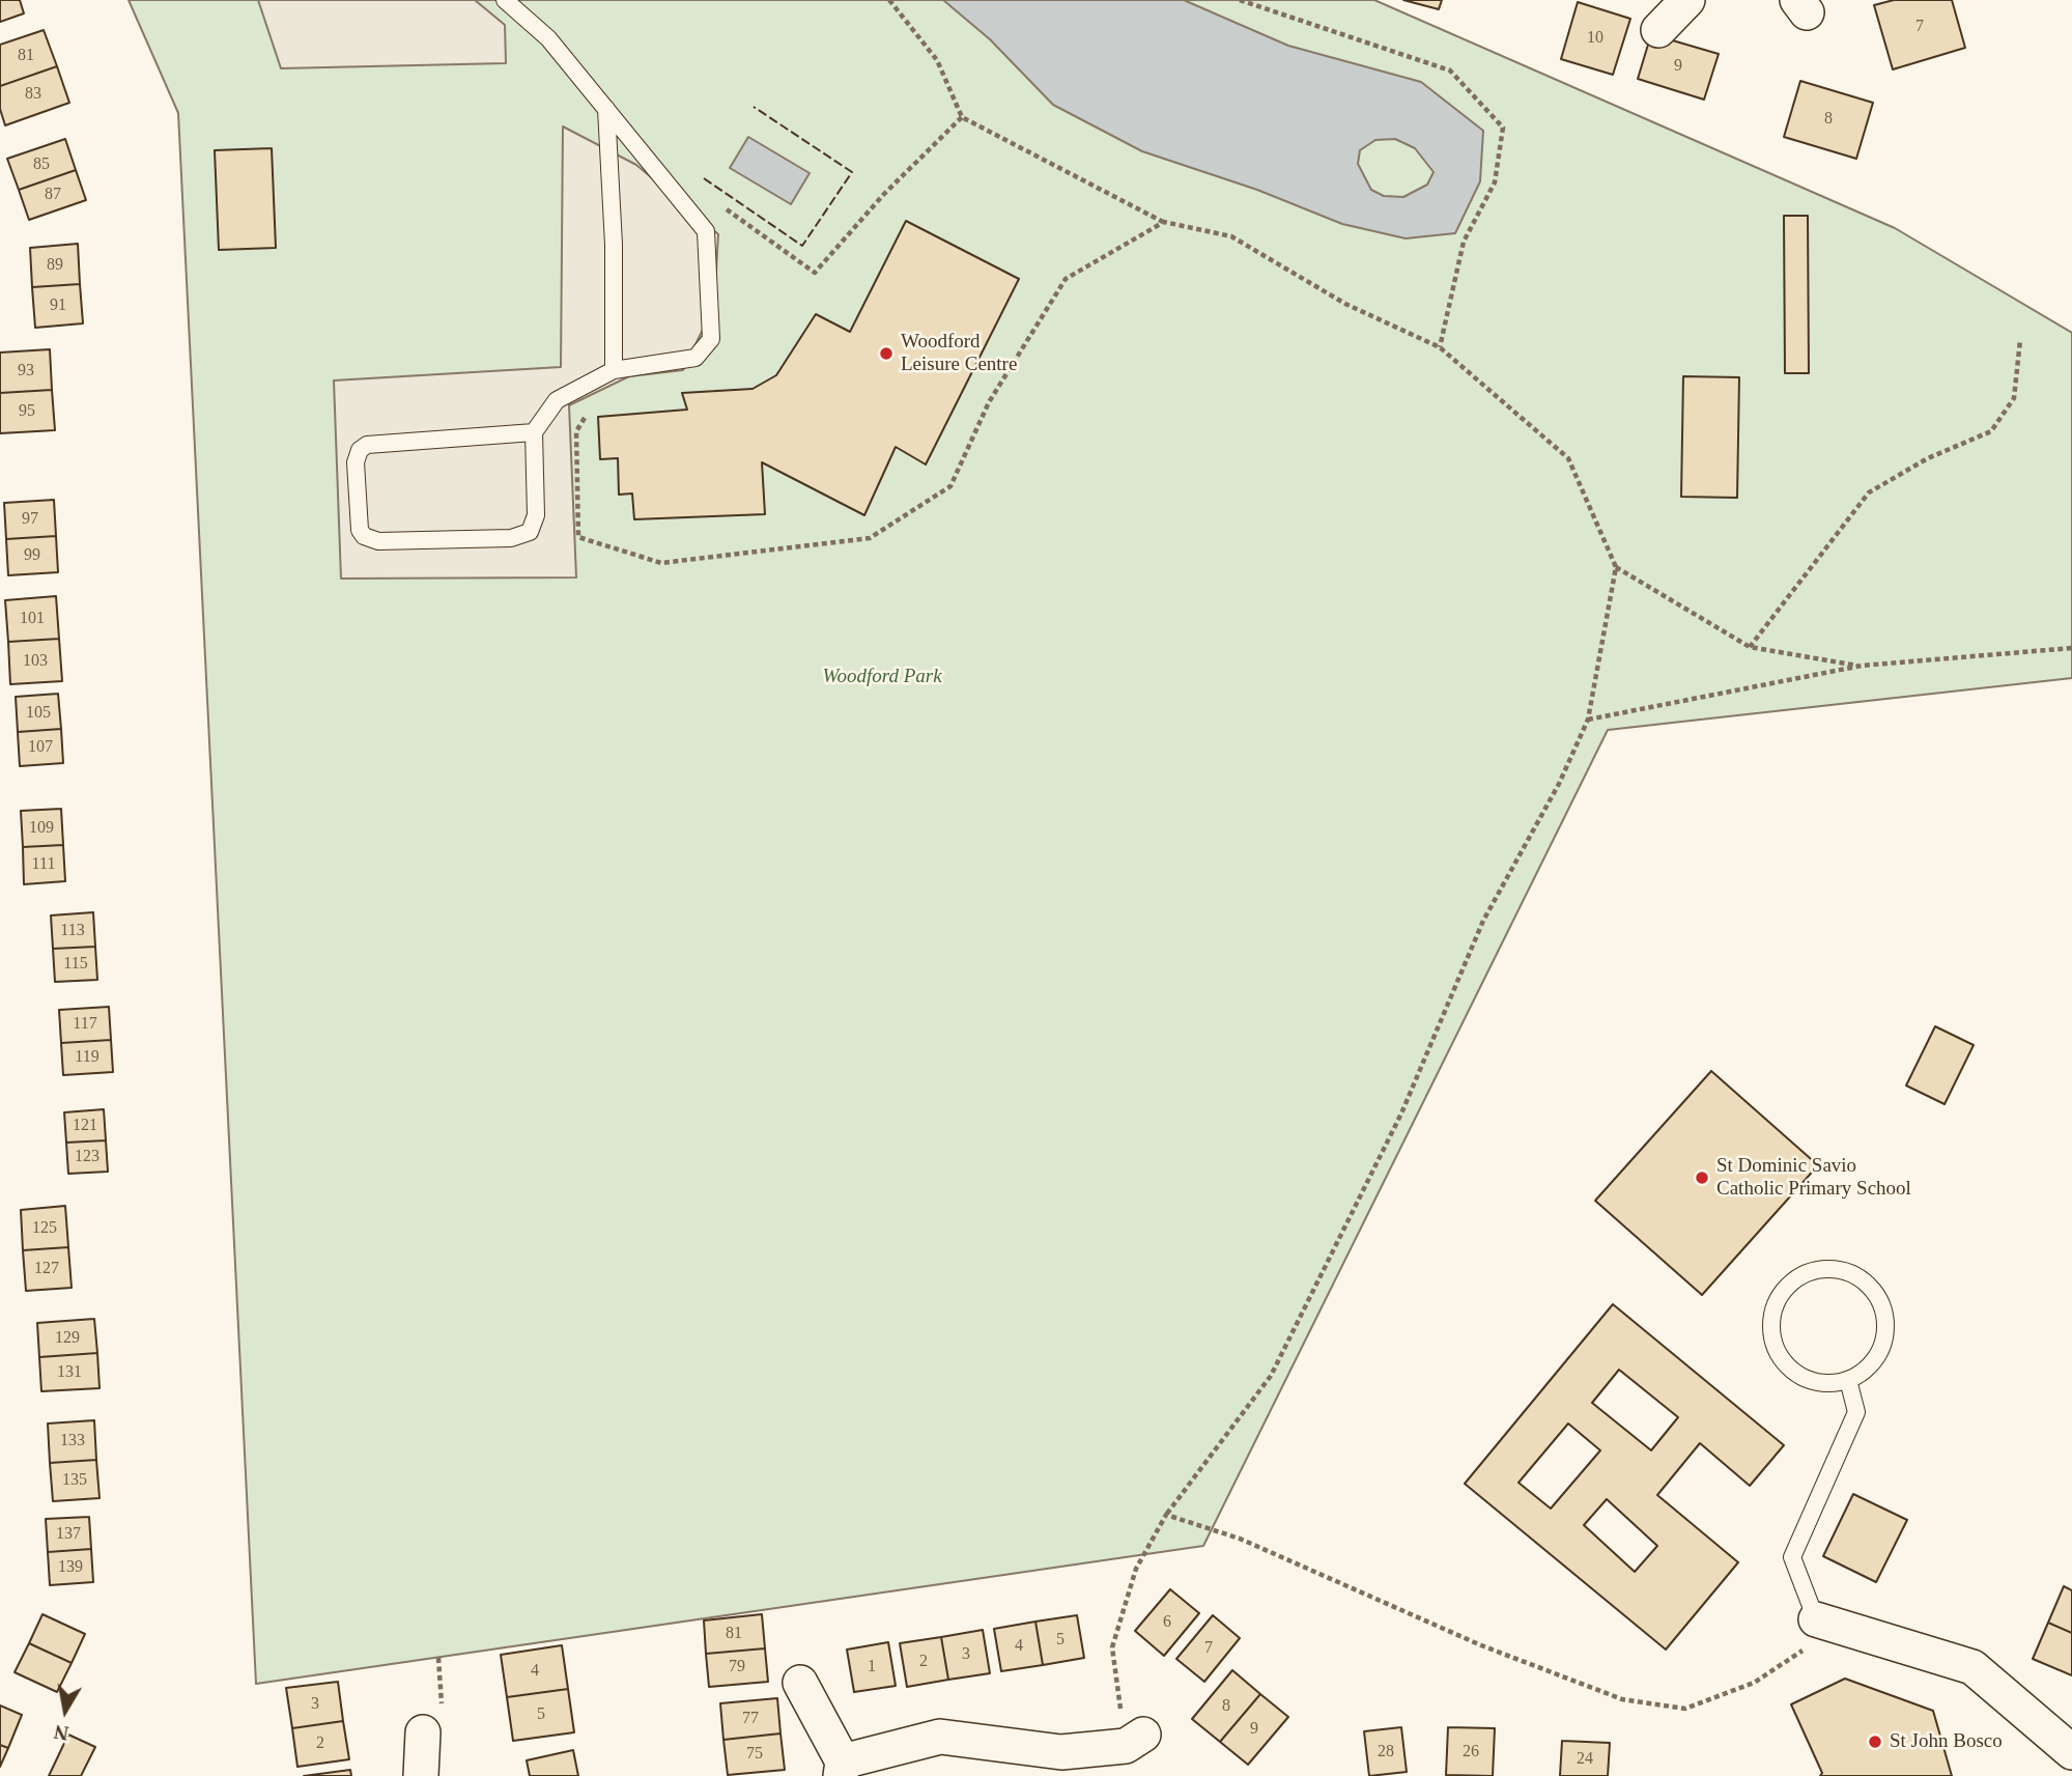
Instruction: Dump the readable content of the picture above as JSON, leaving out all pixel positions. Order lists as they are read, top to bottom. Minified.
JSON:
{"parks":["Woodford Park"],"places":["Woodford Leisure Centre","St Dominic Savio Catholic Primary School","St John Bosco"],"house_numbers":["7","10","81","9","83","8","85","87","89","91","93","95","97","99","101","103","105","107","109","111","113","115","117","119","121","123","125","127","129","131","133","135","137","139","6","81","5","4","7","3","2","79","1","4","3","8","5","77","9","2","28","26","75","24"],"north":"bottom"}
